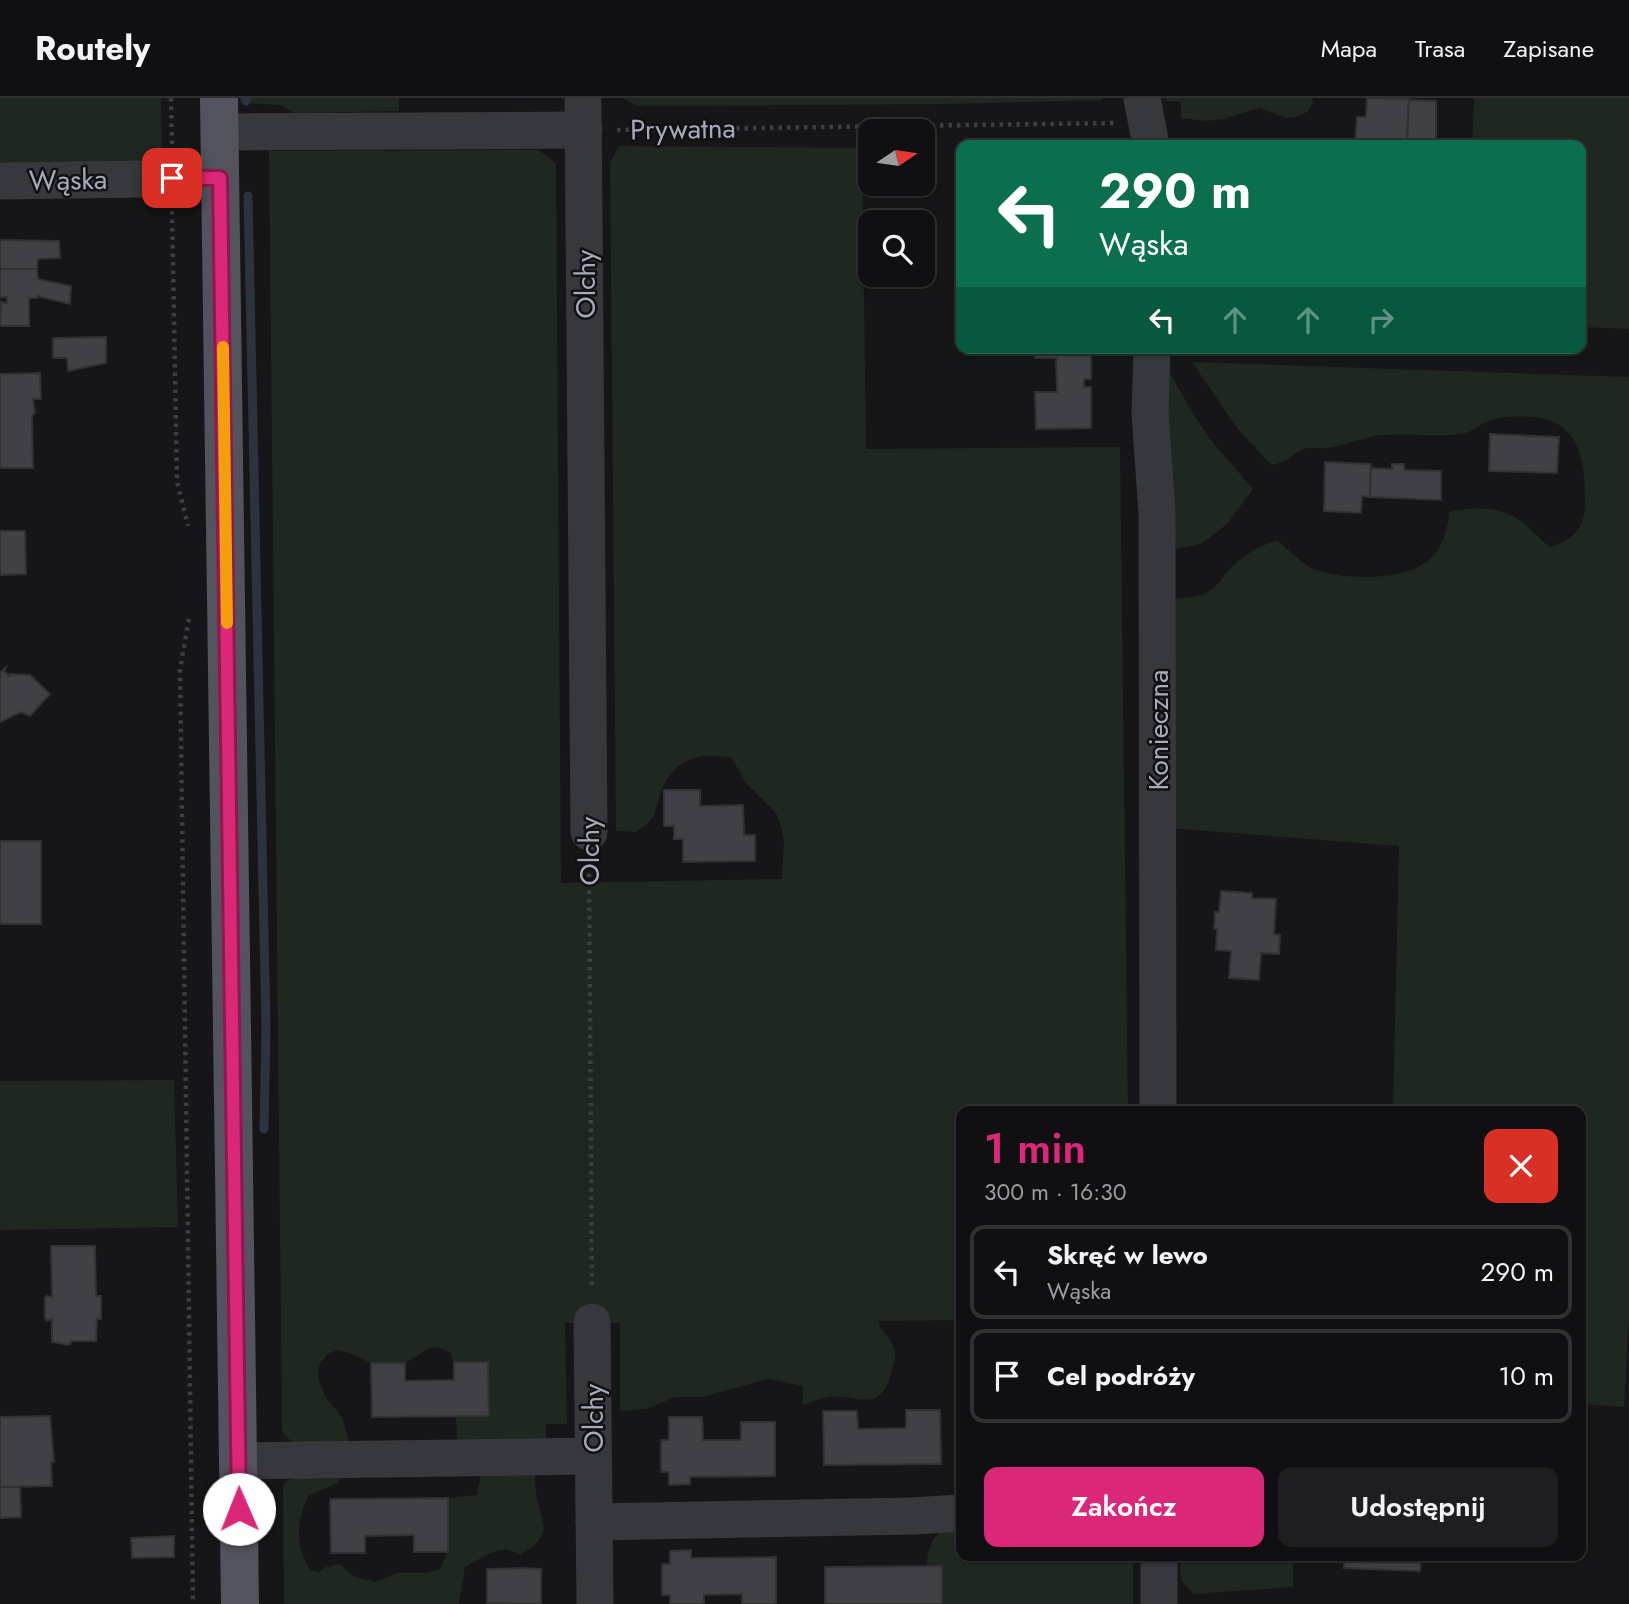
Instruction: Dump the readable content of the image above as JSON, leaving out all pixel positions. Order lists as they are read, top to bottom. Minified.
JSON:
{"streets":{"street":["Wąska","Olchy","Konieczna"],"path":["Prywatna"]},"crossings":[["Prywatna","Olchy"]],"north":"right","page":{"header":"Routely","nav":["Mapa","Trasa","Zapisane"],"turn":["290 m","Wąska"],"heading":["1 min","300 m · 16:30"],"list":[{"name":"Skręć w lewo","note":"Wąska","value":"290 m"},{"name":"Cel podróży","value":"10 m"}],"buttons":["Zakończ","Udostępnij"]}}
